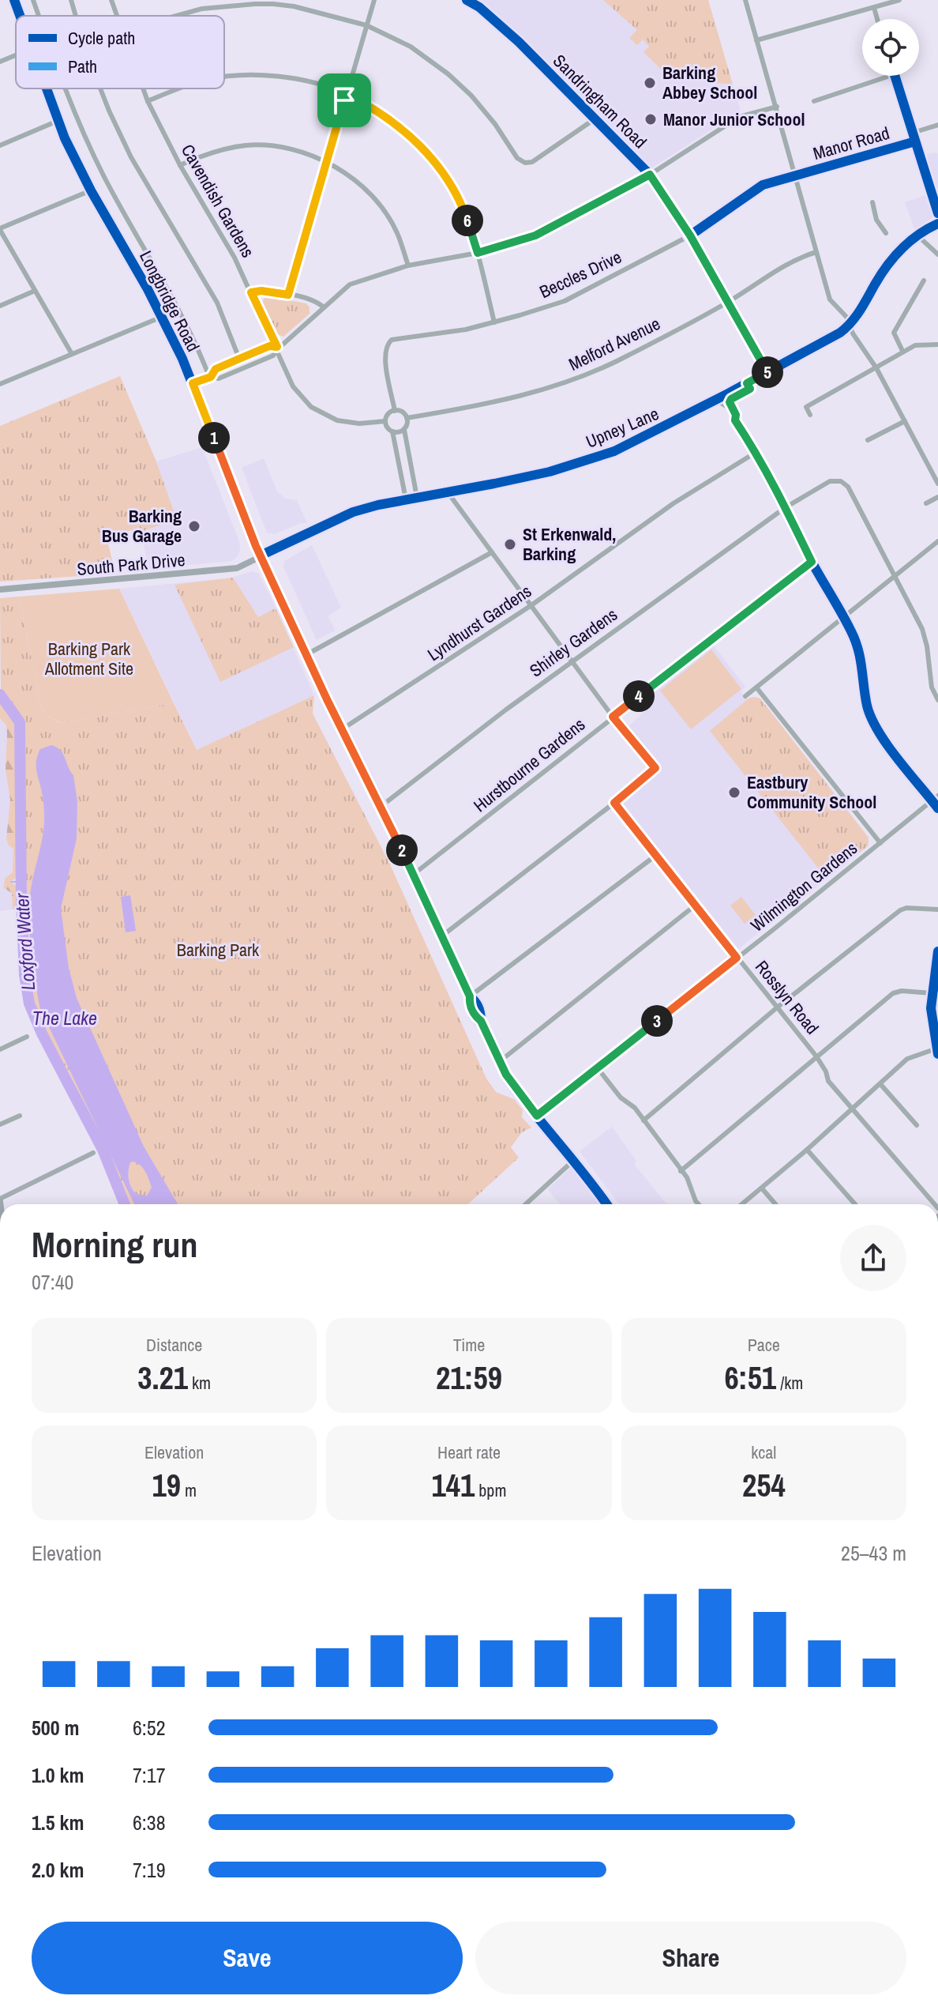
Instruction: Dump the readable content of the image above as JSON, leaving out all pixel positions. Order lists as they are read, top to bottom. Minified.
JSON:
{"streets":{"main road":["Longbridge Road"],"street":["Sandringham Road","Manor Road","Cavendish Gardens","Beccles Drive","Melford Avenue","Upney Lane","South Park Drive","Lyndhurst Gardens","Shirley Gardens","Hurstbourne Gardens","Wilmington Gardens","Rosslyn Road"]},"crossings":[["Sandringham Road","Beccles Drive"],["Sandringham Road","Melford Avenue"],["Sandringham Road","Upney Lane"],["Manor Road","Beccles Drive"],["Cavendish Gardens","Beccles Drive"],["Cavendish Gardens","Melford Avenue"],["Beccles Drive","Melford Avenue"],["Longbridge Road","Upney Lane"],["Longbridge Road","South Park Drive"],["Longbridge Road","Lyndhurst Gardens"],["Longbridge Road","Shirley Gardens"],["Longbridge Road","Hurstbourne Gardens"],["Longbridge Road","Wilmington Gardens"],["Upney Lane","South Park Drive"],["Wilmington Gardens","Rosslyn Road"]],"water":["Loxford Water","The Lake"],"parks":["Barking Park Allotment Site","Barking Park"],"places":["Barking Abbey School","Manor Junior School","Barking Bus Garage","St Erkenwald, Barking","Eastbury Community School"],"legend":["Cycle path","Path"],"page":{"pins":["6","5","1","4","2","3"],"heading":["Morning run","07:40"],"stats":[["Distance","3.21 km"],["Time","21:59"],["Pace","6:51 /km"],["Elevation","19 m"],["Heart rate","141 bpm"],["kcal","254"]],"chart":["Elevation","25–43 m"],"list":[{"name":"500 m","note":"6:52"},{"name":"1.0 km","note":"7:17"},{"name":"1.5 km","note":"6:38"},{"name":"2.0 km","note":"7:19"}],"buttons":["Save","Share"]}}
